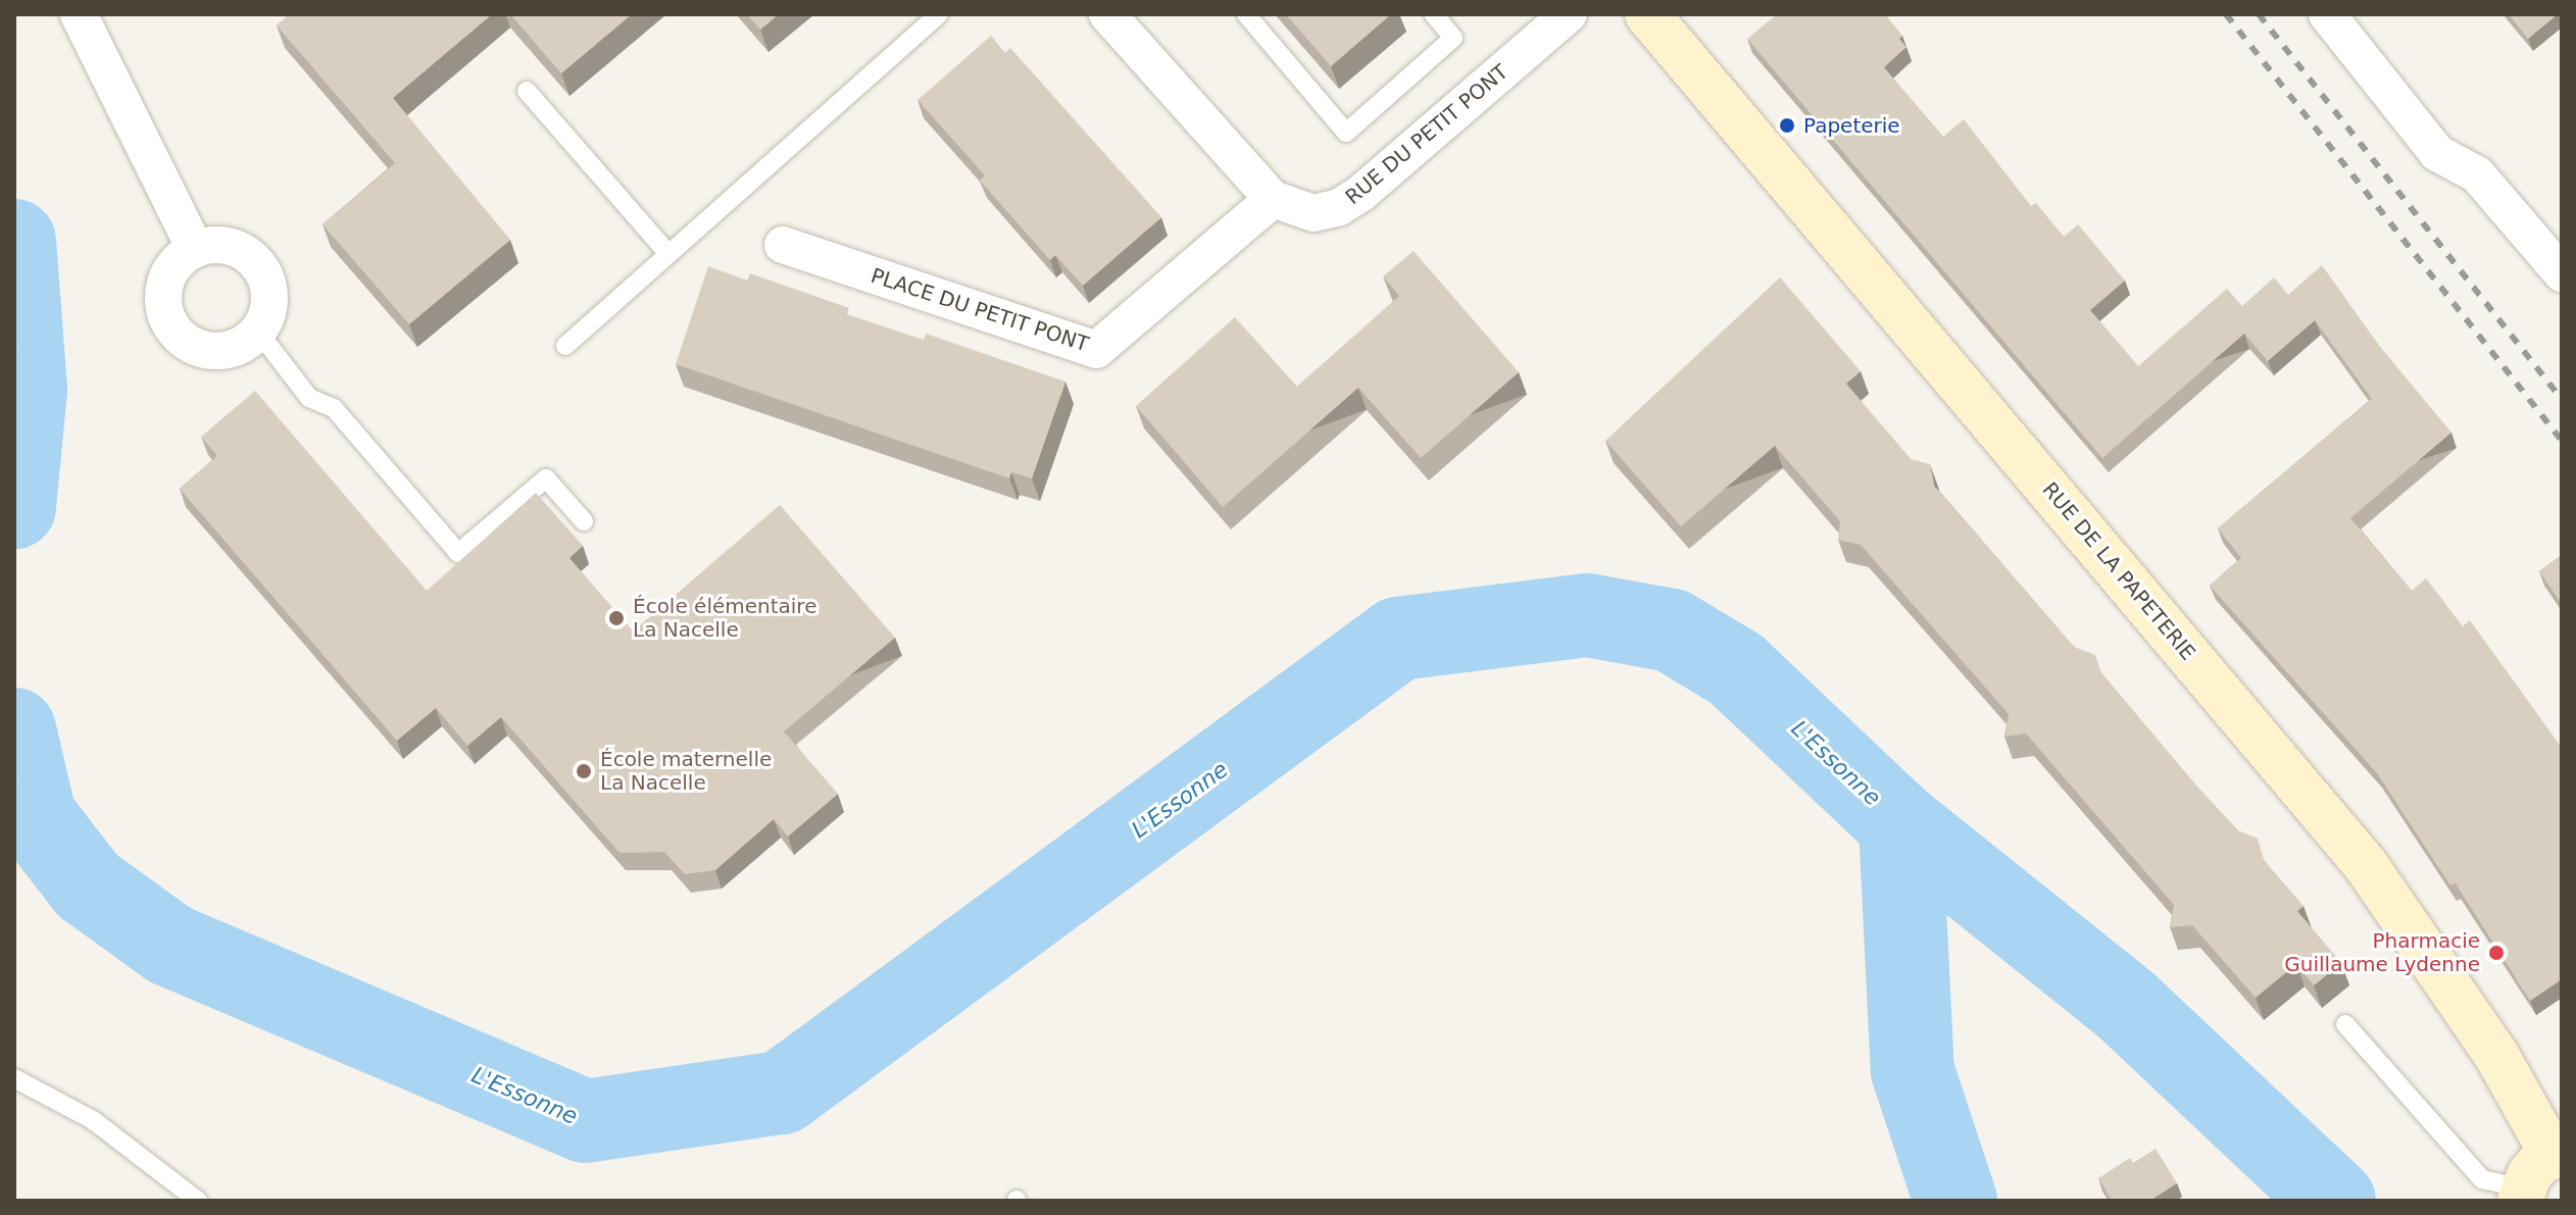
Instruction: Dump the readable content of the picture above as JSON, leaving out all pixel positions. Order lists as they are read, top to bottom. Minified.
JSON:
{"streets":{"street":["RUE DU PETIT PONT","PLACE DU PETIT PONT","RUE DE LA PAPETERIE"]},"crossings":[["RUE DU PETIT PONT","PLACE DU PETIT PONT"]],"water":["L'Essonne"],"places":["Papeterie","École élémentaire La Nacelle","École maternelle La Nacelle","Pharmacie Guillaume Lydenne"]}
